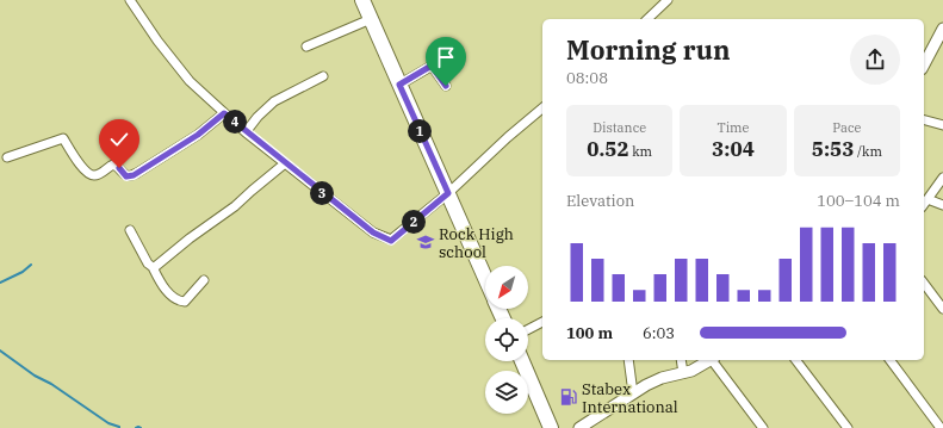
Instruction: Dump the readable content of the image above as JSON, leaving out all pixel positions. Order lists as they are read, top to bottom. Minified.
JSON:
{"places":{"school or university":["Rock High school"],"fuel station":["Stabex International"]},"north":"bottom left","page":{"heading":["Morning run","08:08"],"stats":[["Distance","0.52 km"],["Time","3:04"],["Pace","5:53 /km"]],"pins":["4","1","3","2"],"chart":["Elevation","100–104 m"],"list":[{"name":"100 m","note":"6:03"}]}}
